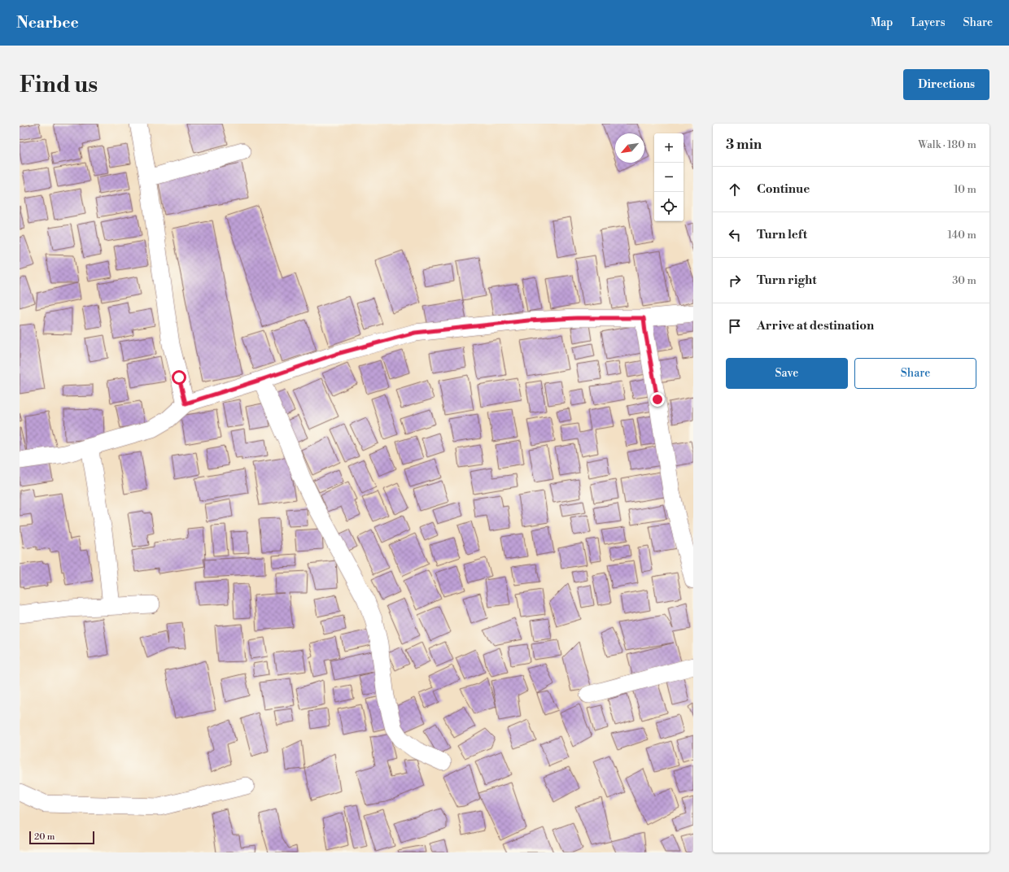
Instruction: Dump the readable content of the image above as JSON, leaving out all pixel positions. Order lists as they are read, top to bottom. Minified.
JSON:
{"scale_bar":"20 m","north":"bottom left","page":{"header":"Nearbee","nav":["Map","Layers","Share"],"buttons":["Directions",["Save","Share"]],"title":"Find us","heading":["3 min","Walk · 180 m"],"map_buttons":["+","−"],"list":[["Continue","10 m"],["Turn left","140 m"],["Turn right","30 m"],"Arrive at destination"],"scale":"20 m"}}
